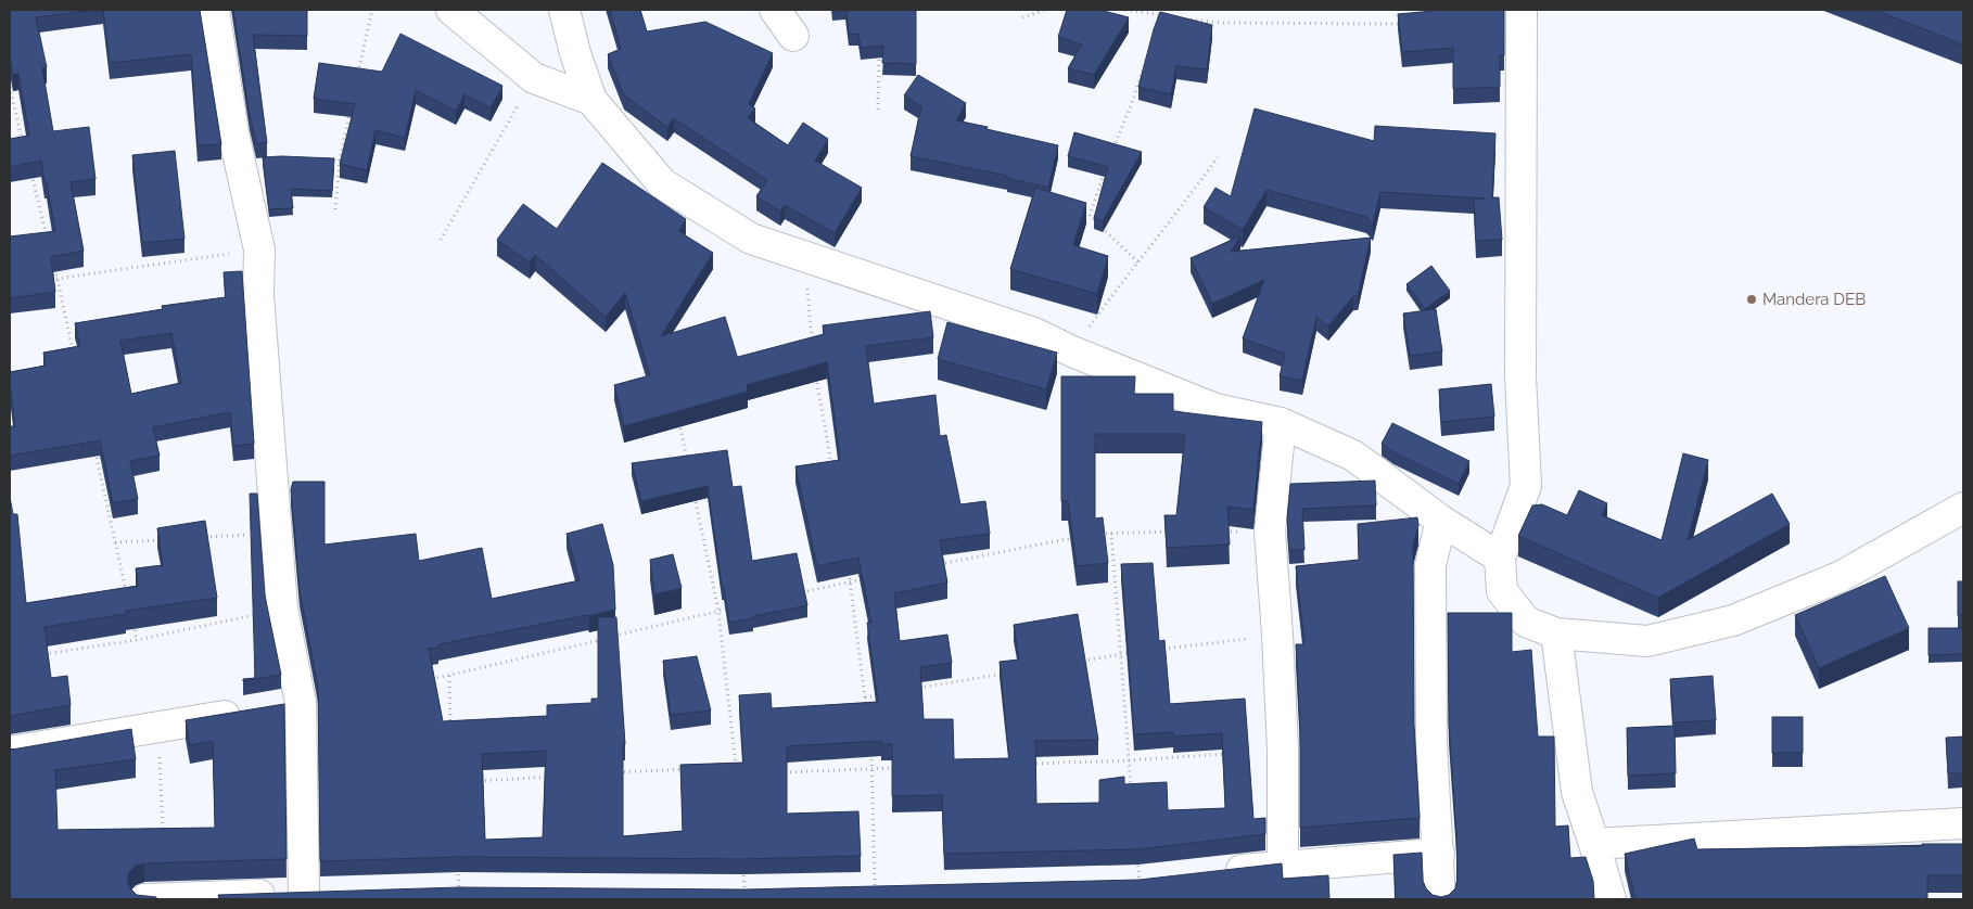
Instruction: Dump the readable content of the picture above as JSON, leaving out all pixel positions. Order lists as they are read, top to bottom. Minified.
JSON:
{"places":["Mandera DEB"]}
